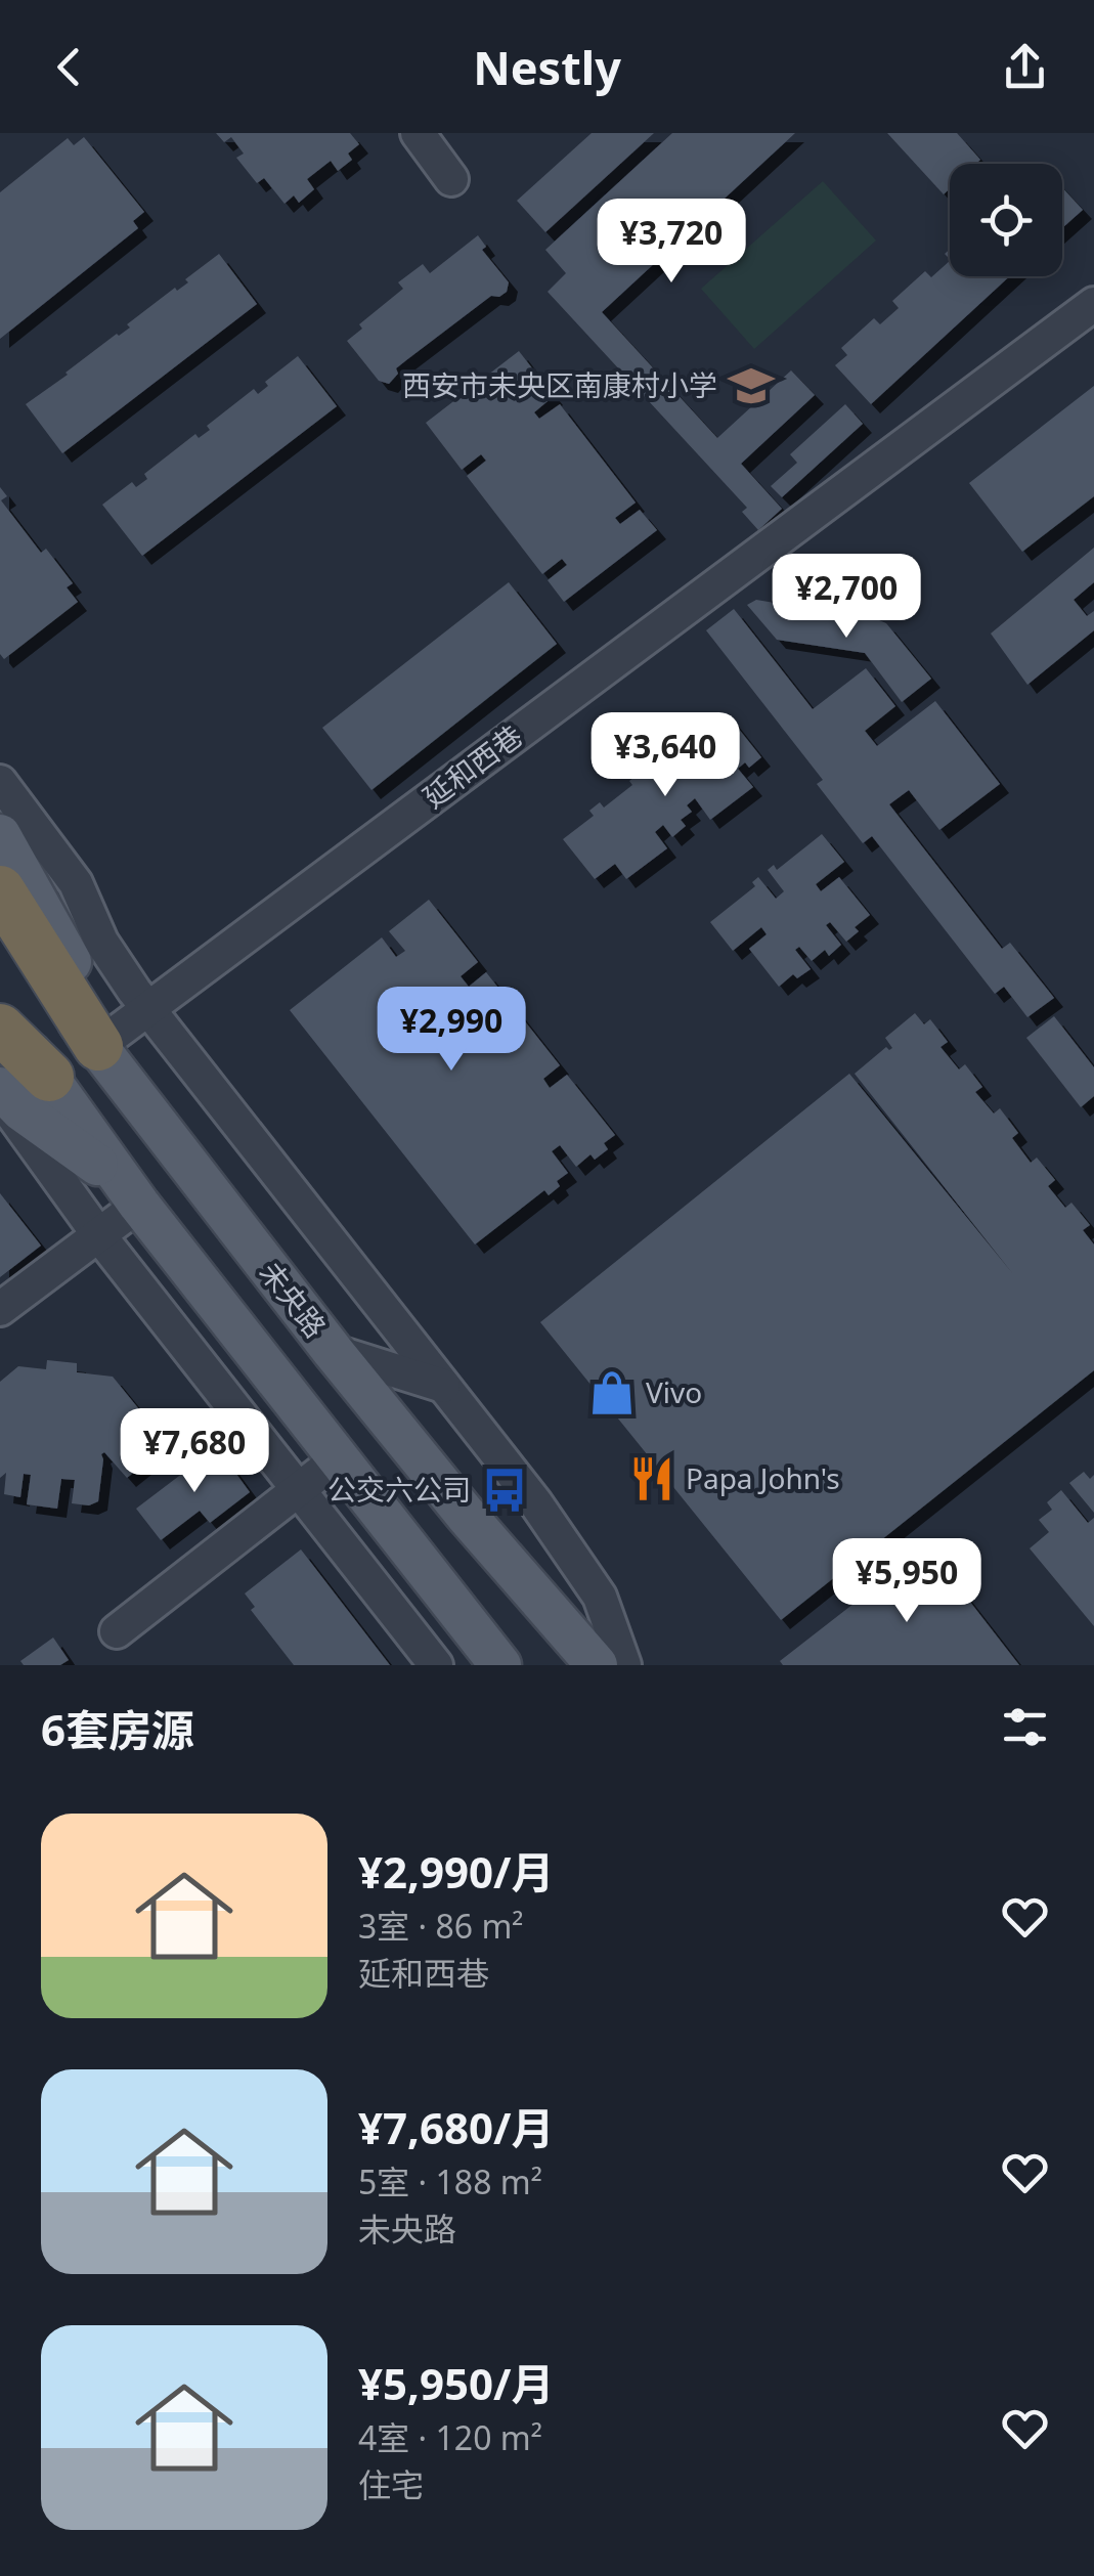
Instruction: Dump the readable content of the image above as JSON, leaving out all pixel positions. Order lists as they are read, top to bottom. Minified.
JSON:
{"streets":{"main road":["未央路"],"street":["延和西巷"]},"crossings":[["延和西巷","未央路"]],"places":{"school or university":["西安市未央区南康村小学"],"shop":["Vivo"],"restaurant":["Papa John's"],"bus stop":["公交六公司"]},"page":{"header":"Nestly","price":["¥3,720","¥2,700","¥3,640","¥2,990","¥7,680","¥5,950"],"heading":"6套房源","list":[{"name":"¥2,990/月","note":"3室 · 86 m² · 延和西巷"},{"name":"¥7,680/月","note":"5室 · 188 m² · 未央路"},{"name":"¥5,950/月","note":"4室 · 120 m² · 住宅"}]}}
